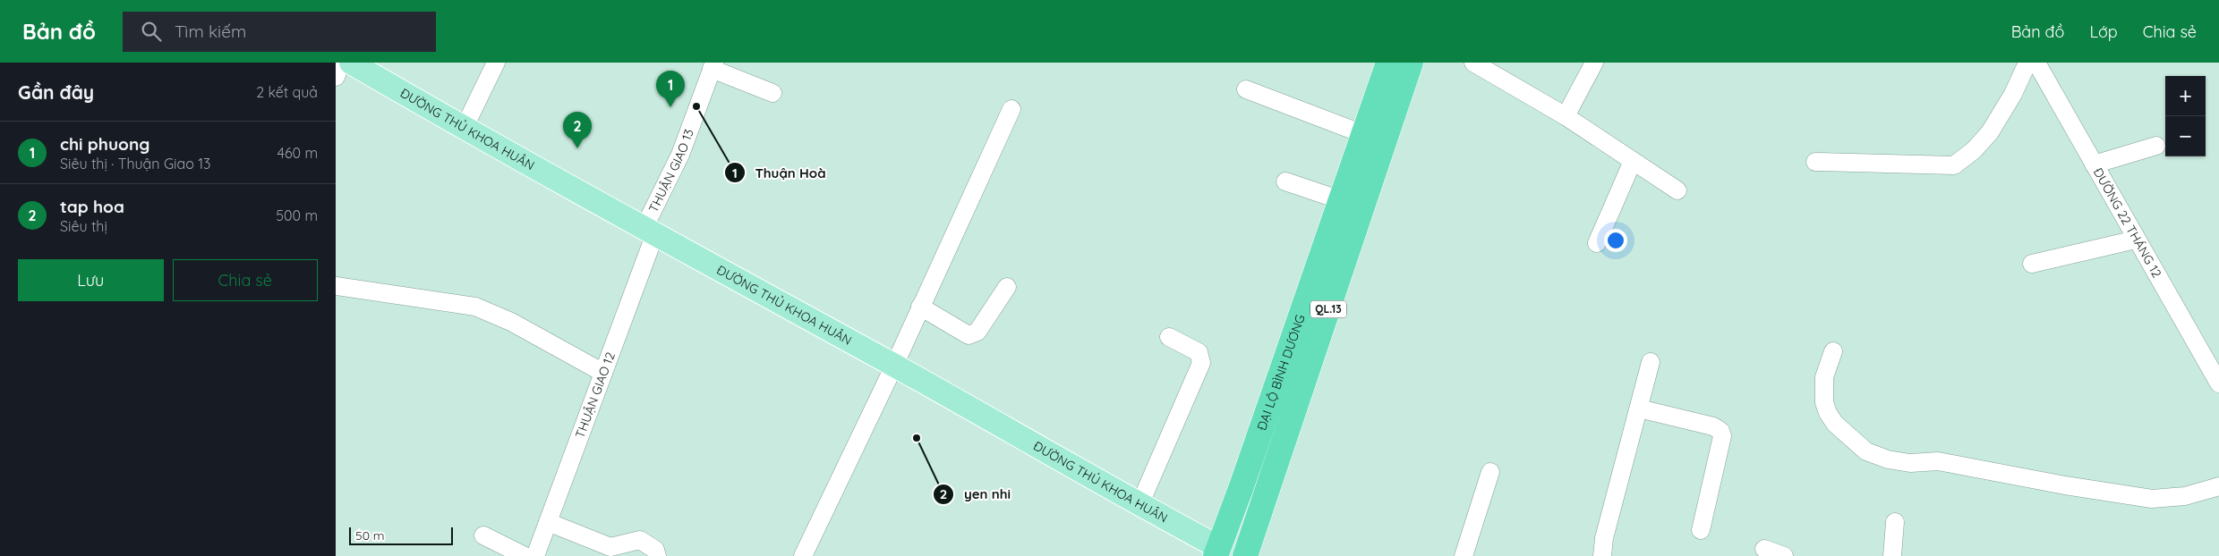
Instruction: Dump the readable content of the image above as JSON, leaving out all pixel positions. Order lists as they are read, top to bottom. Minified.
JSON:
{"streets":{"highway":["QL.13","ĐẠI LỘ BÌNH DƯƠNG"],"main road":["ĐƯỜNG THỦ KHOA HUÂN"],"street":["THUẬN GIAO 13","ĐƯỜNG 22 THÁNG 12","THUẬN GIAO 12"]},"crossings":[["ĐƯỜNG THỦ KHOA HUÂN","THUẬN GIAO 13"],["ĐƯỜNG THỦ KHOA HUÂN","ĐẠI LỘ BÌNH DƯƠNG"],["ĐƯỜNG THỦ KHOA HUÂN","THUẬN GIAO 12"],["THUẬN GIAO 13","THUẬN GIAO 12"]],"places":["Thuận Hoà","yen nhi"],"scale_bar":"50 m","page":{"header":"Bản đồ","search":"Tìm kiếm","nav":["Bản đồ","Lớp","Chia sẻ"],"heading":["Gần đây","2 kết quả"],"pins":["1","2"],"map_buttons":["+","−"],"list":[{"mark":"1","name":"chi phuong","note":"Siêu thị · Thuận Giao 13","value":"460 m"},{"mark":"2","name":"tap hoa","note":"Siêu thị","value":"500 m"}],"buttons":["Lưu","Chia sẻ"],"scale":"50 m"}}
